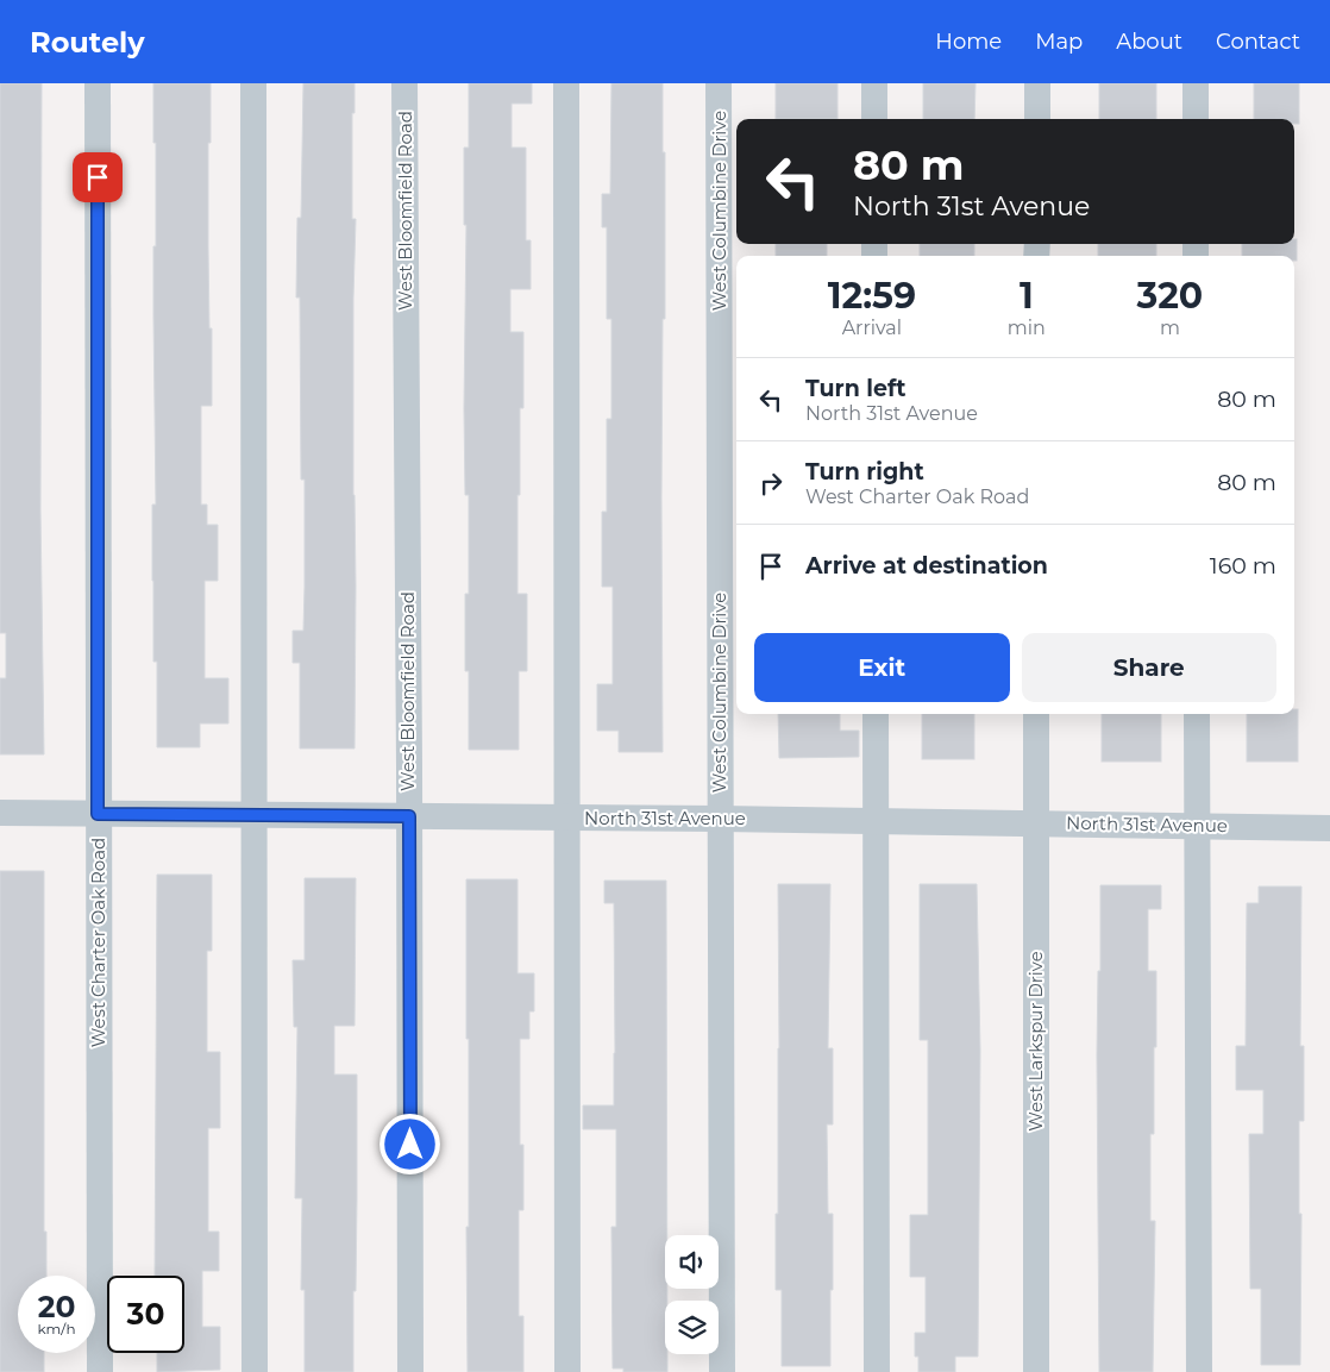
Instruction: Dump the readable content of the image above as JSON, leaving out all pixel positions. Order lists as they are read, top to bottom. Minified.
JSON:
{"streets":{"street":["West Bloomfield Road","West Columbine Drive","North 31st Avenue","West Charter Oak Road","West Larkspur Drive"]},"crossings":[["West Bloomfield Road","North 31st Avenue"],["West Columbine Drive","North 31st Avenue"],["North 31st Avenue","West Charter Oak Road"],["North 31st Avenue","West Larkspur Drive"]],"page":{"header":"Routely","nav":["Home","Map","About","Contact"],"turn":["80 m","North 31st Avenue"],"eta":["12:59","Arrival","1","min","320","m"],"list":[{"name":"Turn left","note":"North 31st Avenue","value":"80 m"},{"name":"Turn right","note":"West Charter Oak Road","value":"80 m"},{"name":"Arrive at destination","value":"160 m"}],"buttons":["Exit","Share"],"speed":"20 km/h","limit":"30"}}
